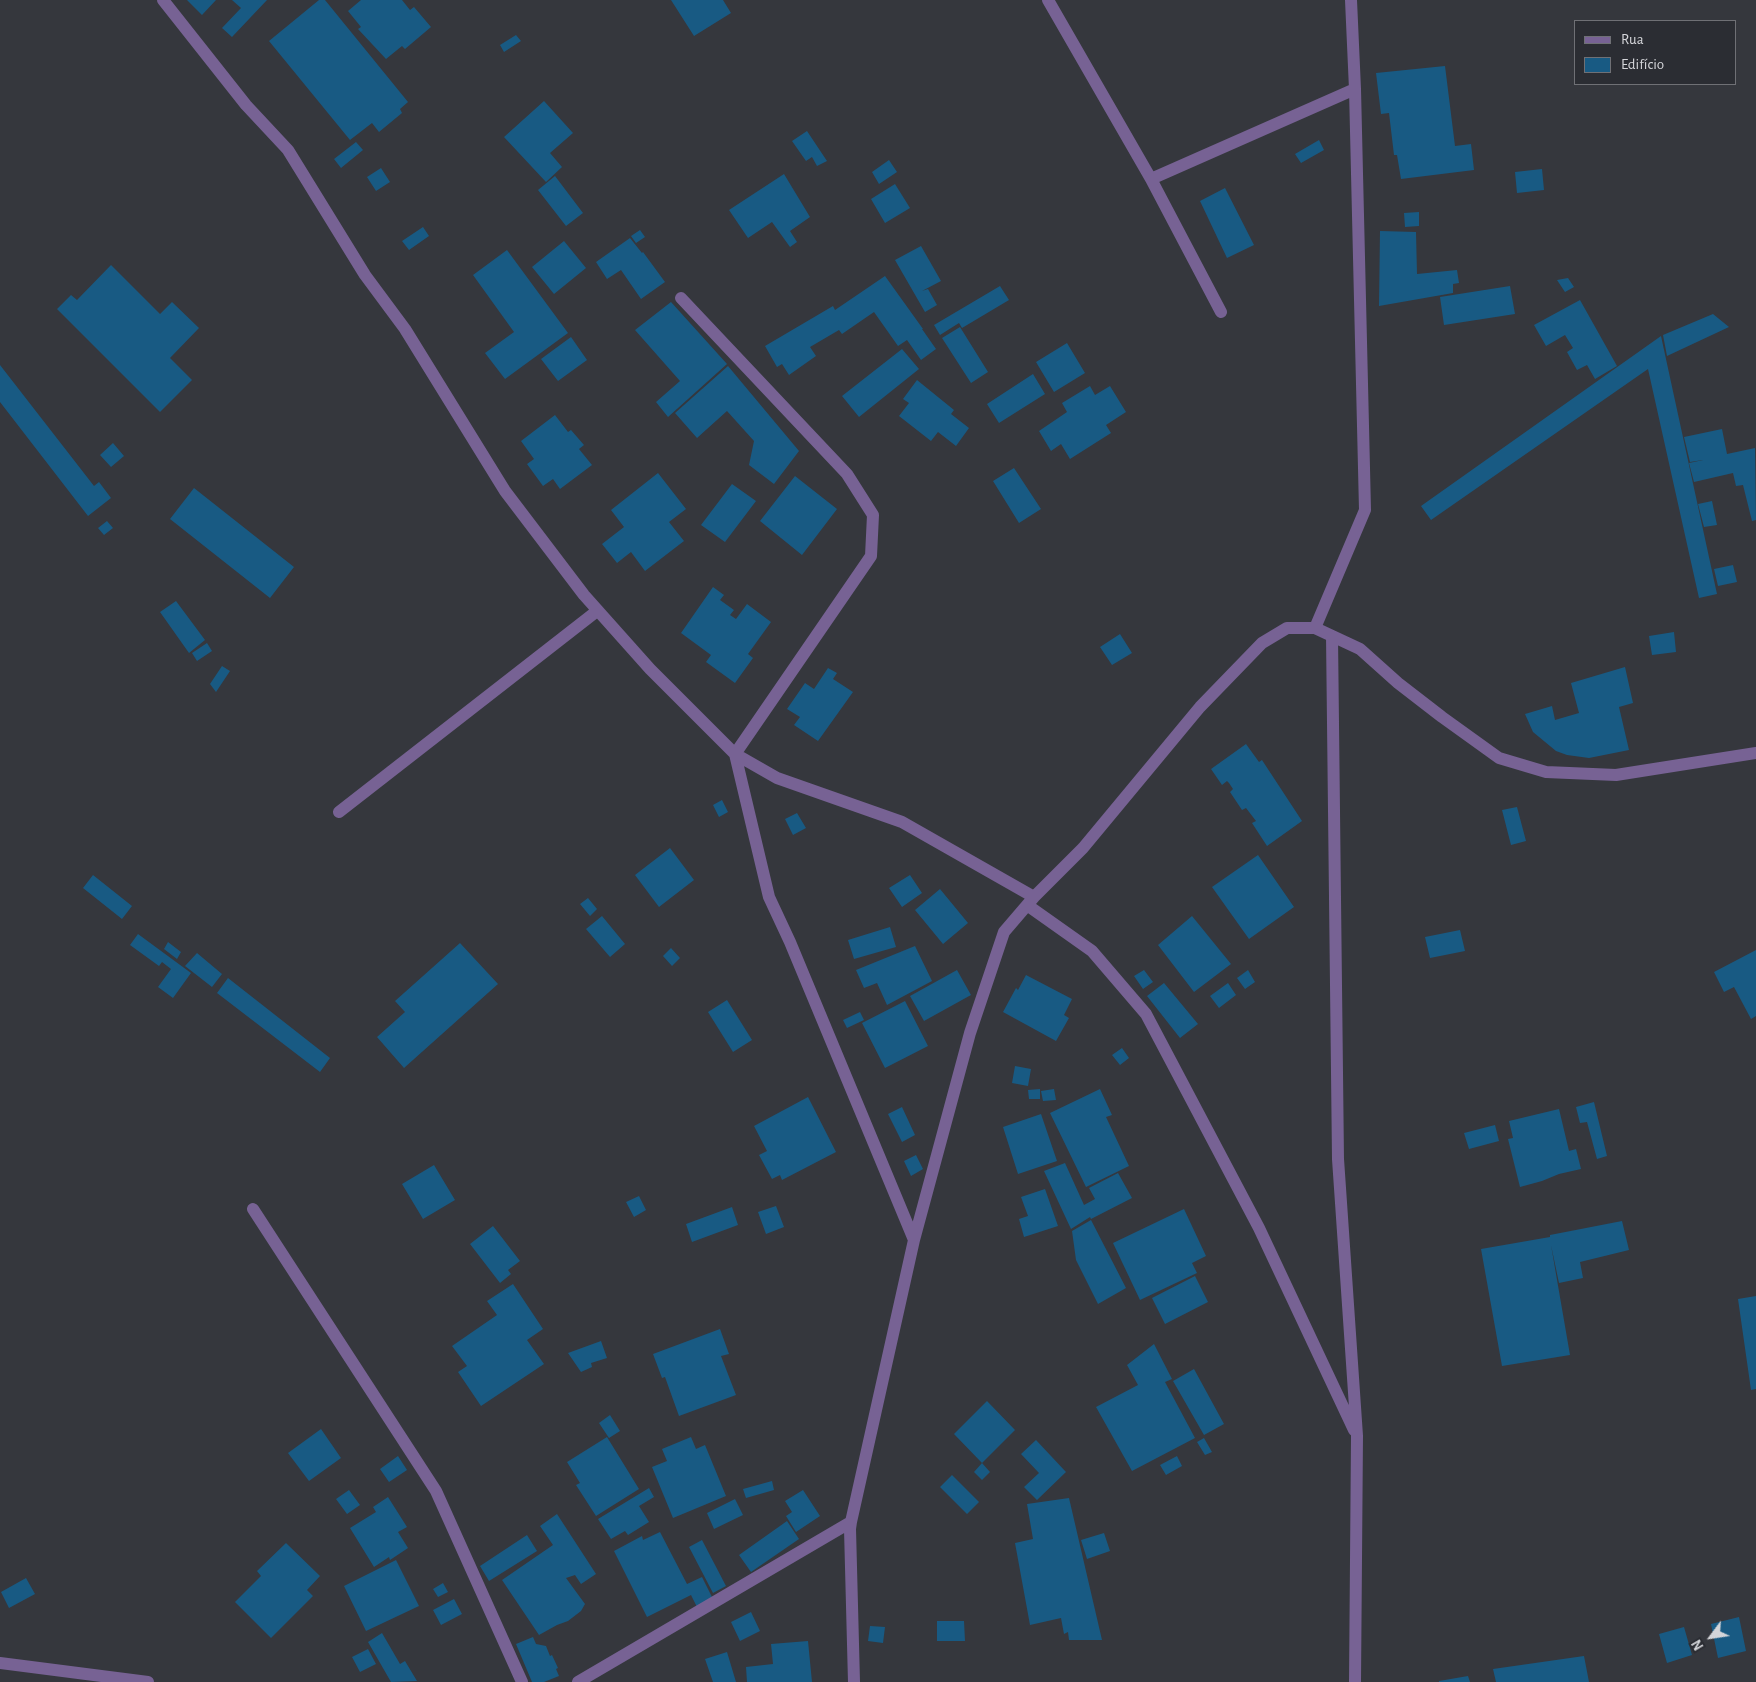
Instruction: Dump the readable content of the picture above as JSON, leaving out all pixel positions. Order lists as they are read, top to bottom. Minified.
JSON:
{"legend":["Rua","Edifício"],"north":"bottom left"}
